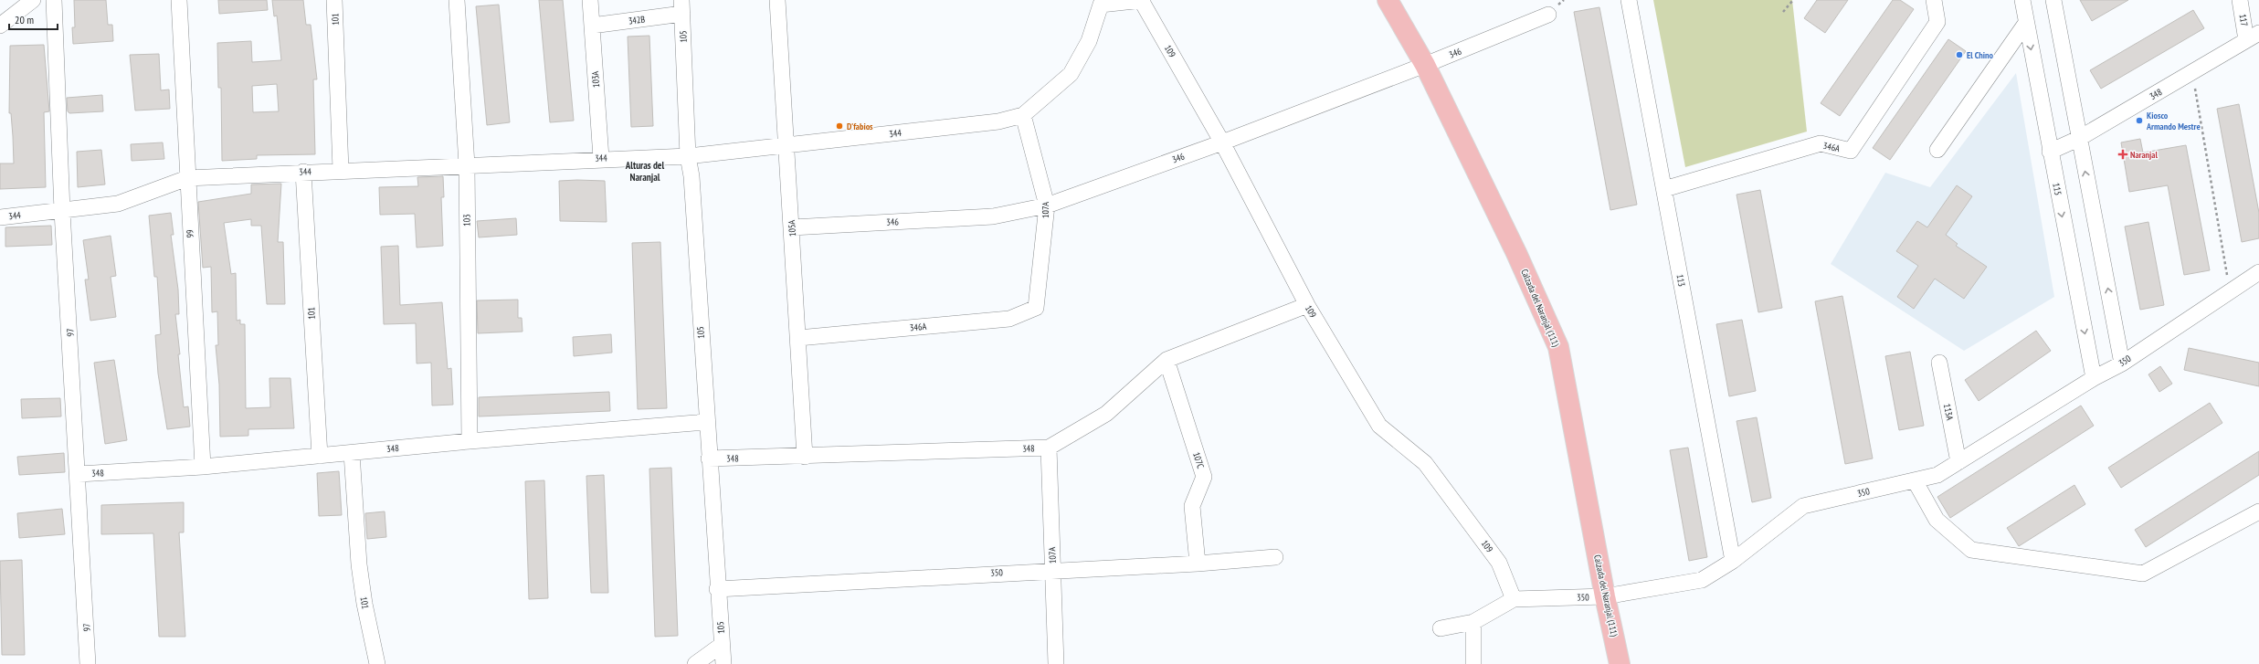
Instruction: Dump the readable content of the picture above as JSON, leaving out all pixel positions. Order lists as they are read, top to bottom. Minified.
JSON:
{"streets":{"main road":["Calzada del Naranjal (111)"],"street":["101","342B","117","105","109","346","103A","348","344","346A","115","107A","103","105A","99","113","97","350","113A","107C"]},"crossings":[["101","348"],["101","344"],["342B","105"],["342B","103A"],["117","348"],["105","348"],["105","344"],["105","350"],["109","346"],["109","348"],["109","344"],["109","350"],["346","107A"],["346","105A"],["346","Calzada del Naranjal (111)"],["103A","344"],["348","115"],["348","107A"],["348","103"],["348","105A"],["348","99"],["348","97"],["348","107C"],["344","107A"],["344","103"],["344","105A"],["344","99"],["344","97"],["346A","107A"],["346A","105A"],["346A","113"],["115","350"],["107A","350"],["113","350"],["Calzada del Naranjal (111)","350"],["350","113A"],["350","107C"]],"districts":["Alturas del Naranjal"],"places":{"other":["El Chino","Kiosco Armando Mestre","D'fabios"],"health":["Naranjal"]},"scale_bar":"20 m"}
